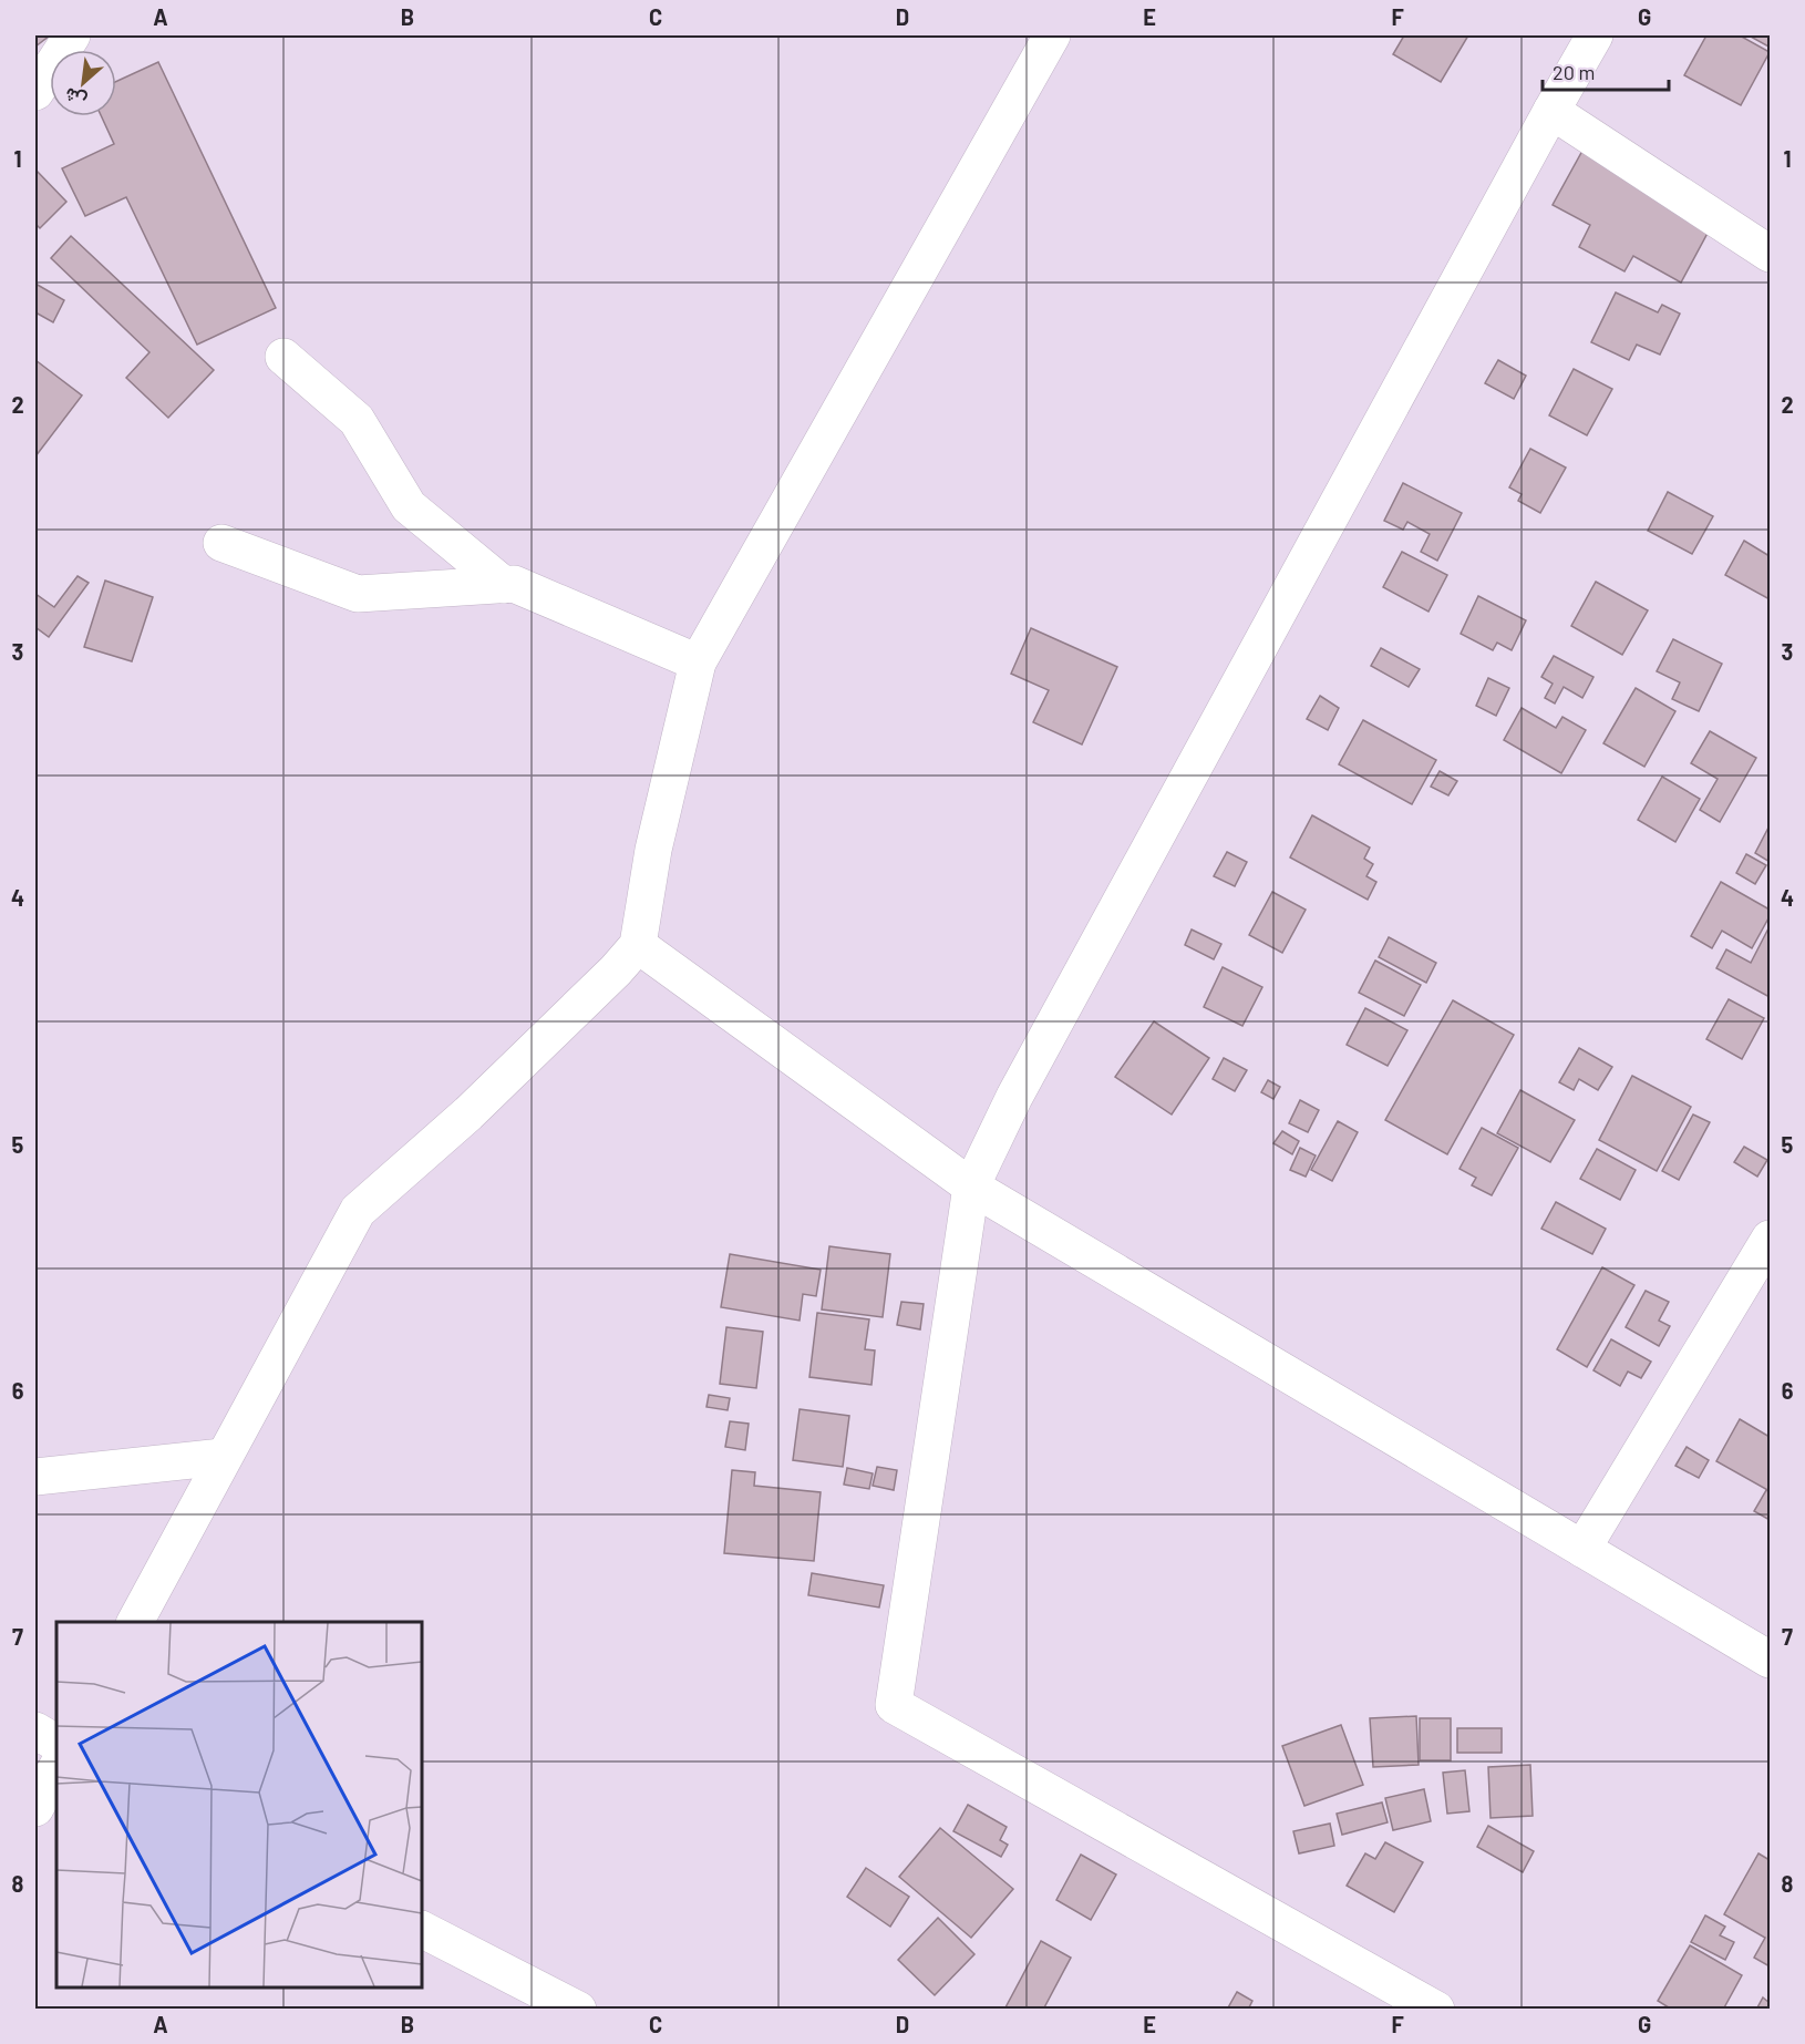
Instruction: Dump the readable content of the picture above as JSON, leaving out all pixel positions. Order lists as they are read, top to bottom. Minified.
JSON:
{"scale_bar":"20 m","north":"bottom left","grid":{"columns":["A","B","C","D","E","F","G"],"rows":["1","2","3","4","5","6","7","8"]}}
